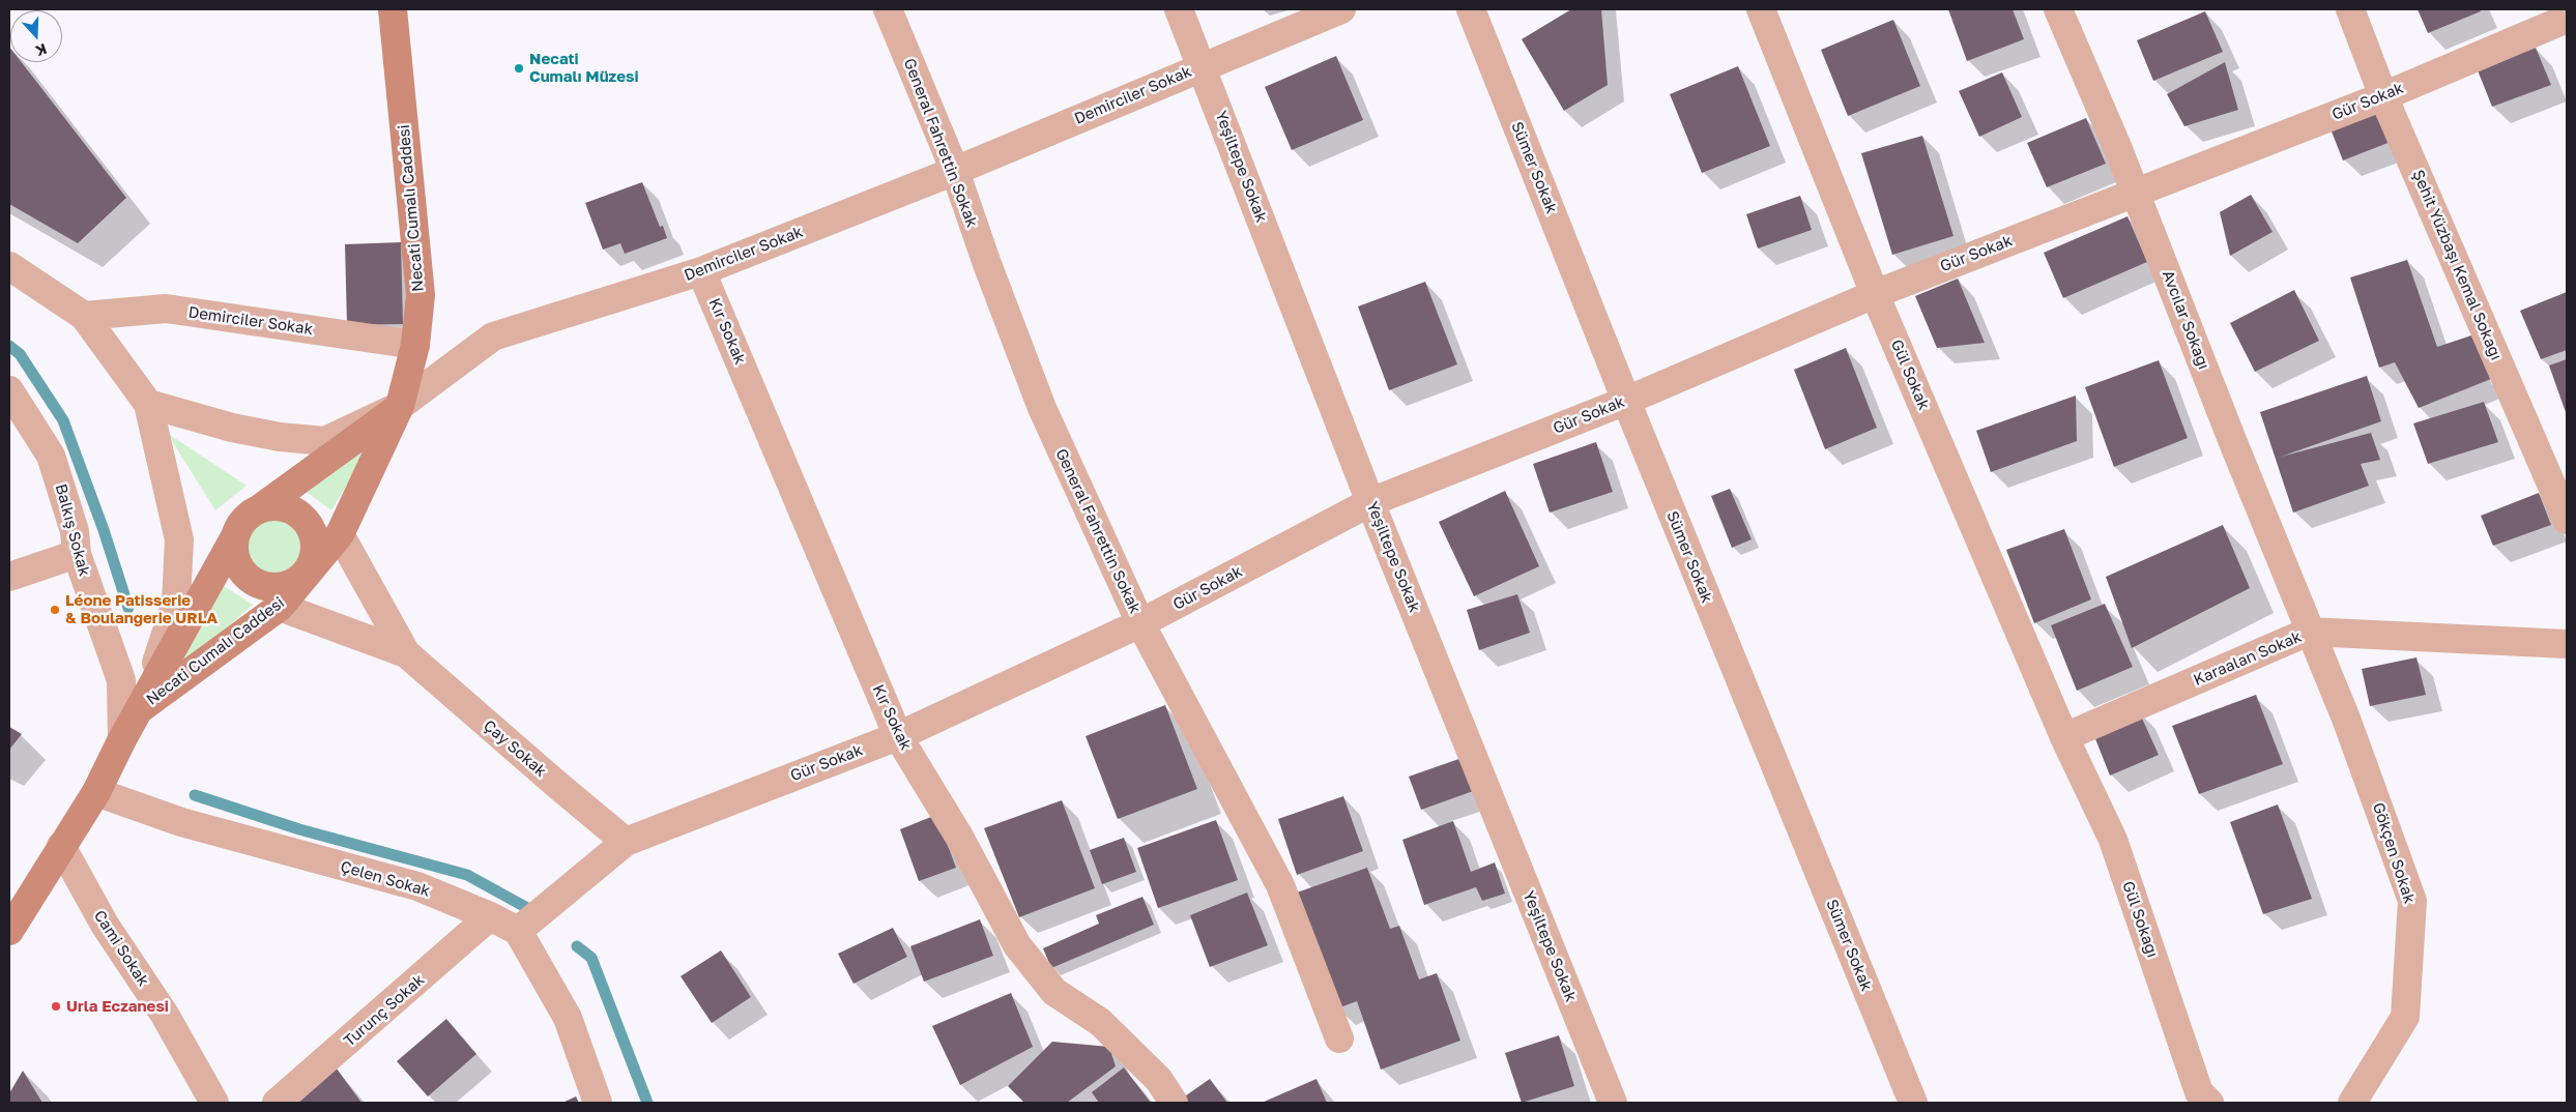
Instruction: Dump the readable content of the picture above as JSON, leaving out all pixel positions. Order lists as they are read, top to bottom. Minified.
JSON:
{"streets":{"street":["Demirciler Sokak","Gür Sokak","General Fahrettin Sokak","Yeşiltepe Sokak","Sümer Sokak","Necati Cumalı Caddesi","Şehit Yüzbaşı Kemal Sokağı","Avcılar Sokağı","Kır Sokak","Gül Sokak","Balkış Sokak","Karaalan Sokak","Çay Sokak","Gökçen Sokak","Çelen Sokak","Gül Sokağı","Cami Sokak","Turunç Sokak"]},"crossings":[["Demirciler Sokak","General Fahrettin Sokak"],["Demirciler Sokak","Yeşiltepe Sokak"],["Demirciler Sokak","Necati Cumalı Caddesi"],["Demirciler Sokak","Kır Sokak"],["Gür Sokak","General Fahrettin Sokak"],["Gür Sokak","Yeşiltepe Sokak"],["Gür Sokak","Sümer Sokak"],["Gür Sokak","Şehit Yüzbaşı Kemal Sokağı"],["Gür Sokak","Avcılar Sokağı"],["Gür Sokak","Kır Sokak"],["Gür Sokak","Gül Sokak"],["Gür Sokak","Çay Sokak"],["Gür Sokak","Çelen Sokak"],["Necati Cumalı Caddesi","Balkış Sokak"],["Necati Cumalı Caddesi","Çay Sokak"],["Necati Cumalı Caddesi","Çelen Sokak"],["Necati Cumalı Caddesi","Cami Sokak"],["Avcılar Sokağı","Karaalan Sokak"],["Avcılar Sokağı","Gökçen Sokak"],["Gül Sokak","Karaalan Sokak"],["Gül Sokak","Gül Sokağı"],["Karaalan Sokak","Gökçen Sokak"],["Karaalan Sokak","Gül Sokağı"],["Çelen Sokak","Turunç Sokak"]],"places":["Necati Cumalı Müzesi","Léone Patisserie & Boulangerie URLA","Urla Eczanesi"],"north":"bottom"}
